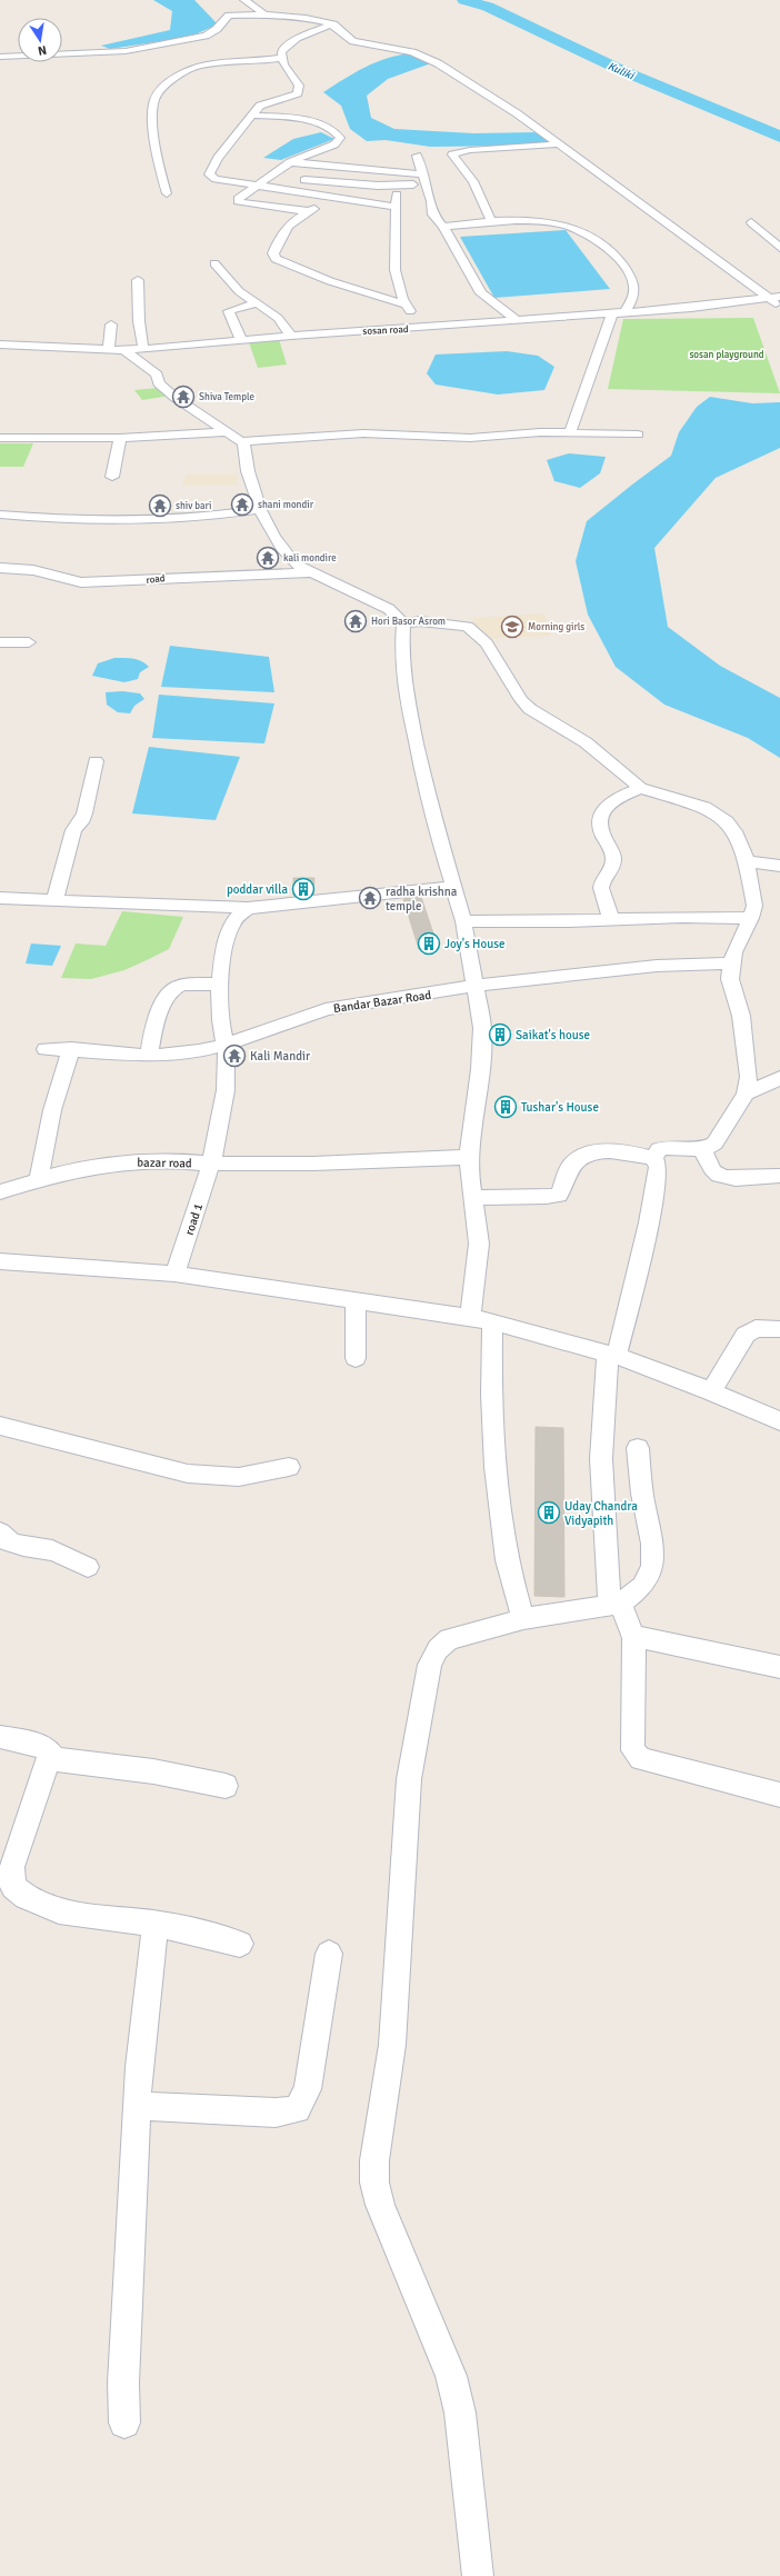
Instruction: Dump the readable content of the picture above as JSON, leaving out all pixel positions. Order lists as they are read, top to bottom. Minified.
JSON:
{"streets":{"street":["sosan road","road","Bandar Bazar Road","bazar road","road 1"]},"crossings":[["bazar road","road 1"]],"water":["Kuliki"],"parks":["sosan playground"],"places":{"temple":["Shiva Temple","shani mondir","shiv bari","kali mondire","Hori Basor Asrom","radha krishna temple","Kali Mandir"],"school or university":["Morning girls"],"building":["poddar villa","Joy's House","Saikat's house","Tushar's House","Uday Chandra Vidyapith"]},"north":"bottom"}
